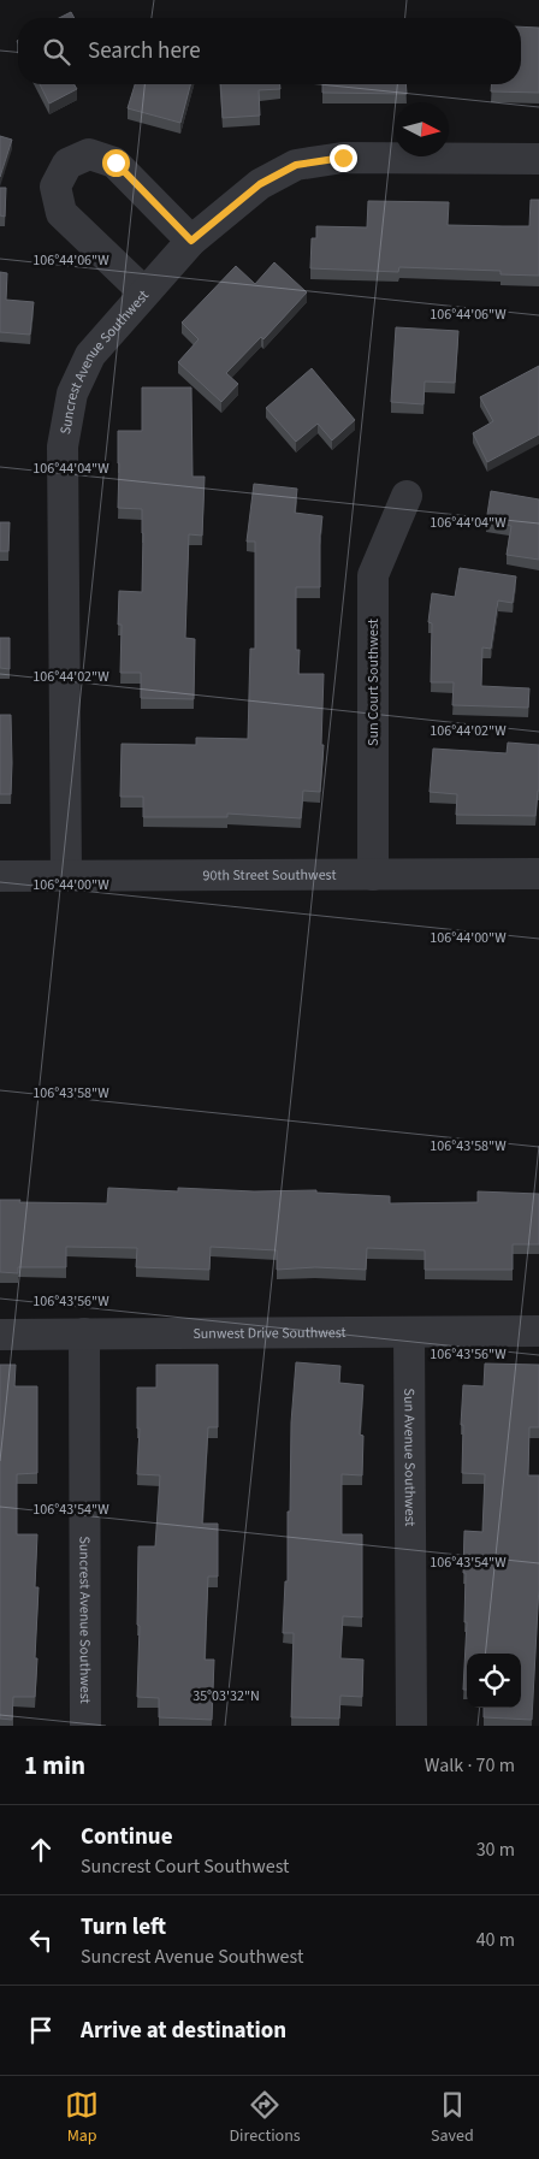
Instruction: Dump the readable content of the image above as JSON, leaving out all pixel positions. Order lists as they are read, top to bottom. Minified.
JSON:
{"streets":{"street":["Suncrest Avenue Southwest","Sun Court Southwest","90th Street Southwest","Sunwest Drive Southwest","Sun Avenue Southwest"]},"crossings":[["Suncrest Avenue Southwest","90th Street Southwest"],["Suncrest Avenue Southwest","Sunwest Drive Southwest"],["Sun Court Southwest","90th Street Southwest"],["Sunwest Drive Southwest","Sun Avenue Southwest"]],"north":"right","page":{"search":"Search here","heading":["1 min","Walk · 70 m"],"list":[["Continue","Suncrest Court Southwest","30 m"],["Turn left","Suncrest Avenue Southwest","40 m"],"Arrive at destination"],"nav":["Map","Directions","Saved"]},"coordinates":["106°44'06\"W","106°44'04\"W","106°44'02\"W","106°44'00\"W","106°43'58\"W","106°43'56\"W","106°43'54\"W","35°03'32\"N"]}
